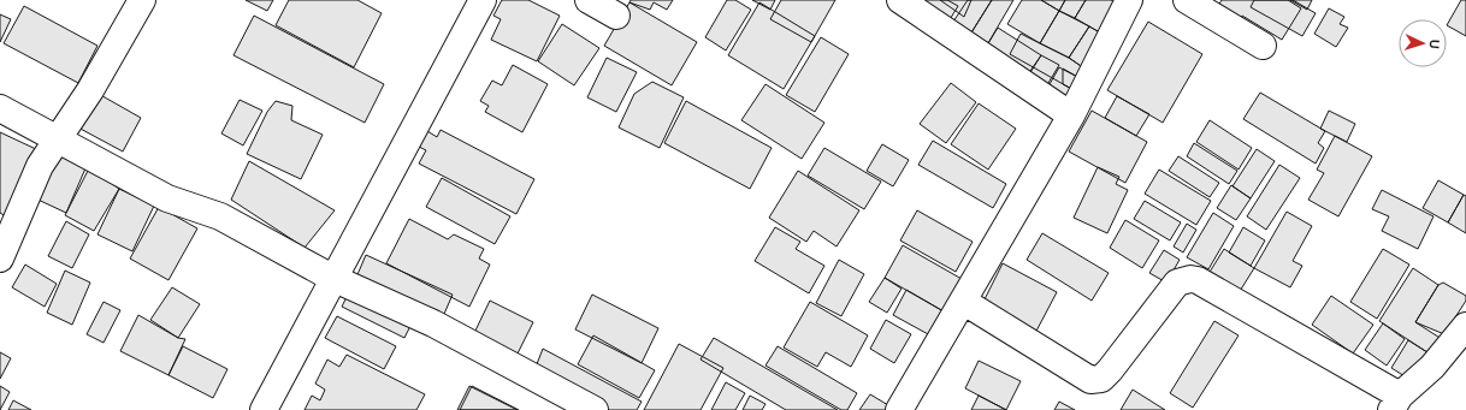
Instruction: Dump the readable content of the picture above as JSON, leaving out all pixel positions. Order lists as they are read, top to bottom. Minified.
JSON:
{"north":"right"}
